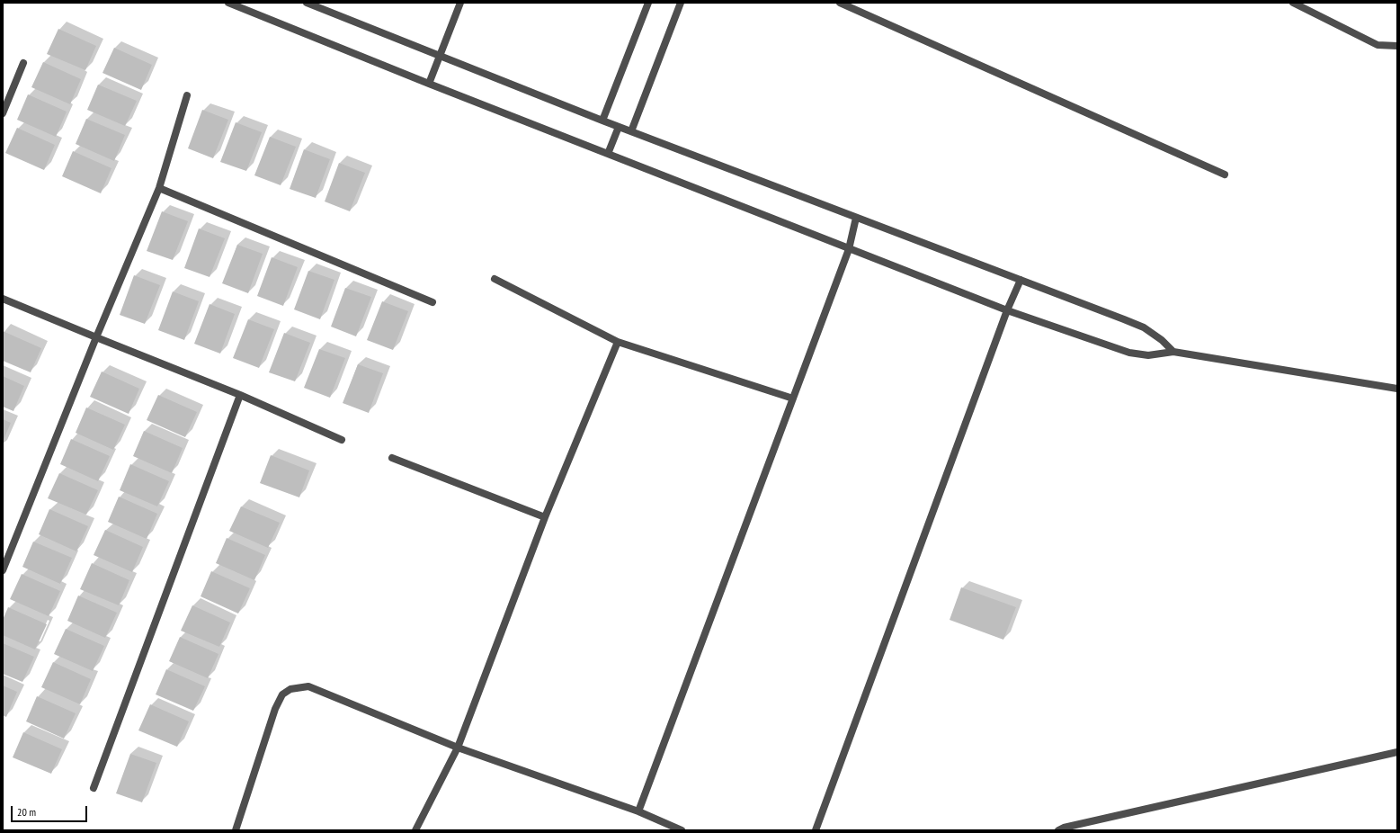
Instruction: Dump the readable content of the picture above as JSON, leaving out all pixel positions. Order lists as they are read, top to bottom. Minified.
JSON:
{"scale_bar":"20 m"}
